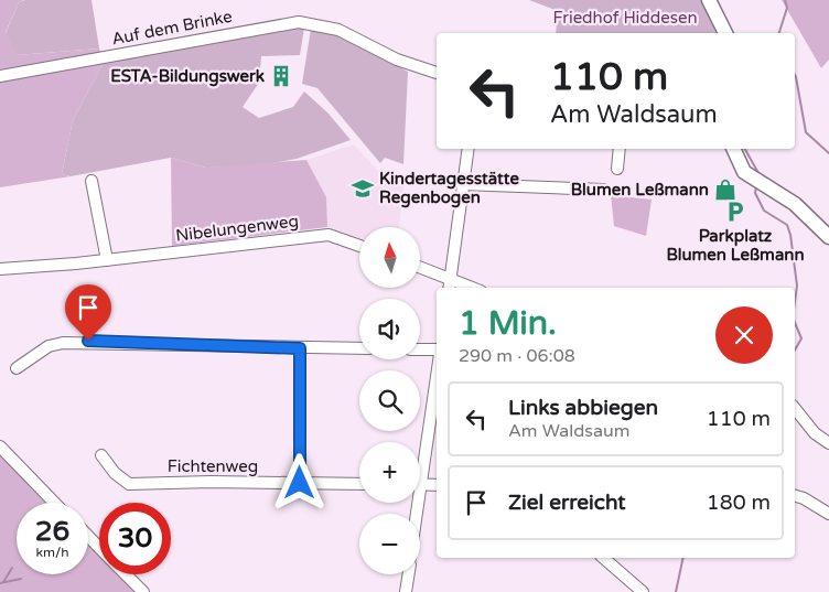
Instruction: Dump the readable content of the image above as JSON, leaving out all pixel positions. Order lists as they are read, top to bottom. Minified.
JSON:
{"streets":{"street":["Auf dem Brinke","Nibelungenweg","Fichtenweg"]},"parks":["Friedhof Hiddesen"],"places":{"building":["ESTA-Bildungswerk"],"school or university":["Kindertagesstätte Regenbogen"],"shop":["Blumen Leßmann"],"parking":["Parkplatz Blumen Leßmann"]},"north":"top","page":{"turn":["110 m","Am Waldsaum"],"map_buttons":["+","−"],"heading":["1 Min.","290 m · 06:08"],"list":[{"name":"Links abbiegen","note":"Am Waldsaum","value":"110 m"},{"name":"Ziel erreicht","value":"180 m"}],"speed":"26 km/h","limit":"30"}}
